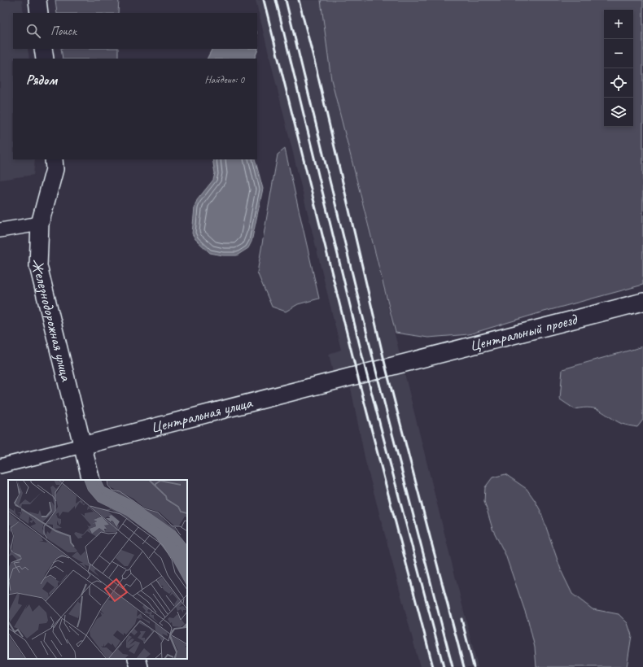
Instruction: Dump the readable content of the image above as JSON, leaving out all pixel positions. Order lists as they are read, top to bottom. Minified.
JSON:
{"streets":{"street":["Железнодорожная улица","Центральный проезд","Центральная улица"]},"crossings":[["Железнодорожная улица","Центральная улица"],["Центральный проезд","Центральная улица"]],"page":{"map_buttons":["+","−"],"search":"Поиск","heading":["Рядом","Найдено: 0"]}}
